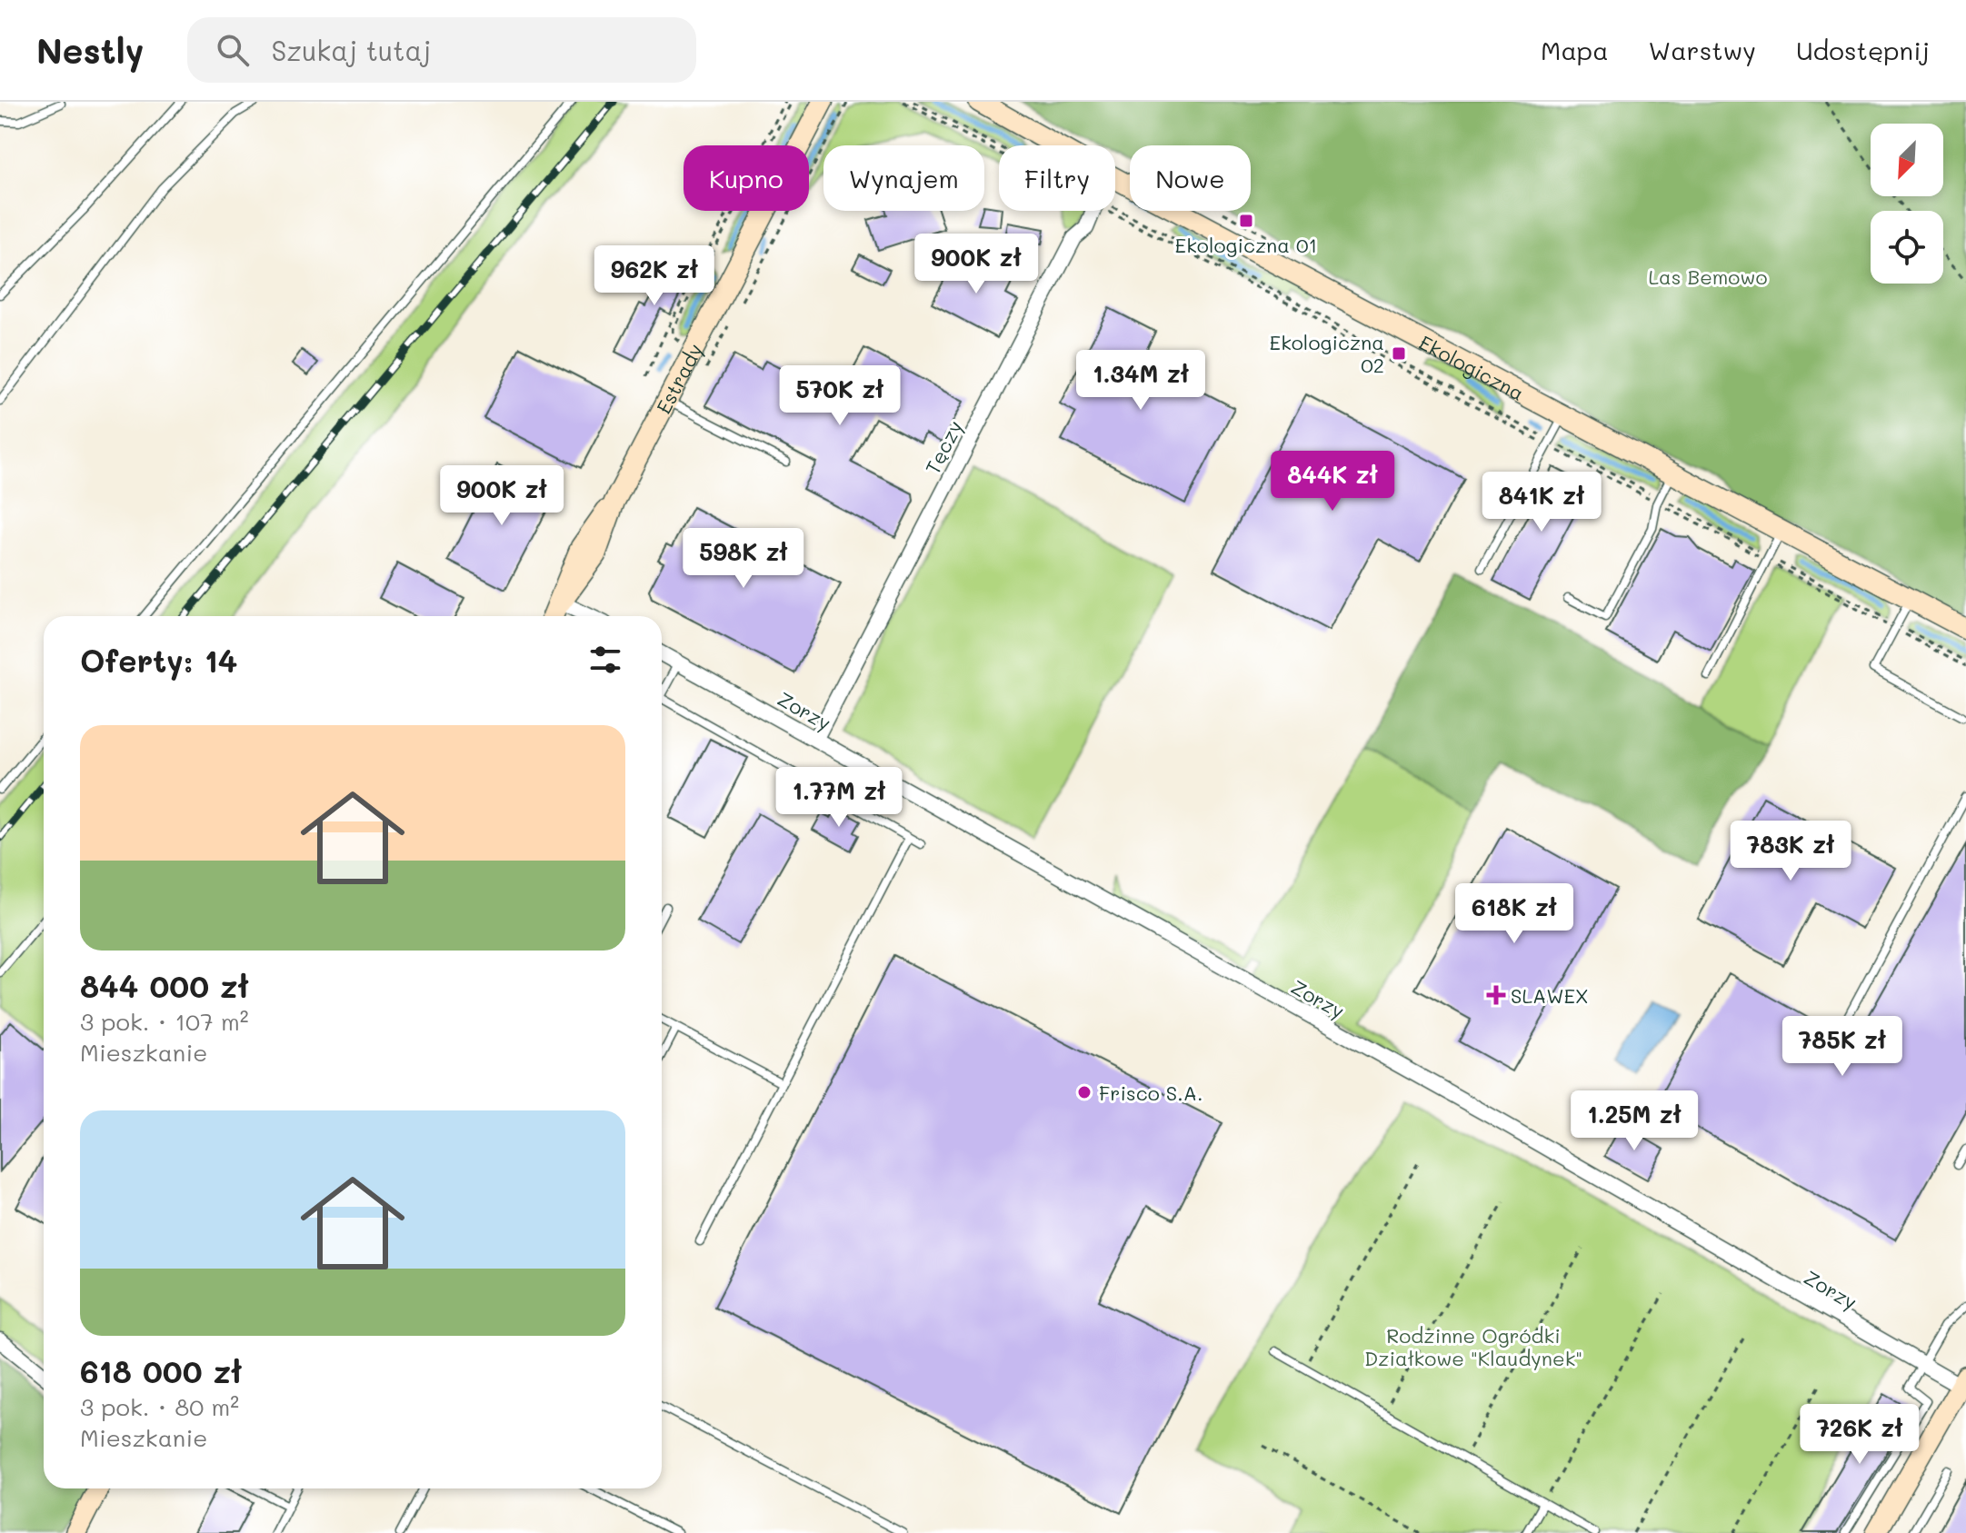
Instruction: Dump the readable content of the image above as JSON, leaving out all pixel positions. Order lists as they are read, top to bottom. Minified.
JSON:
{"streets":{"street":["Ekologiczna","Estrady","Tęczy","Zorzy"]},"crossings":[["Tęczy","Zorzy"]],"parks":["Las Bemowo","Rodzinne Ogródki Działkowe \"Klaudynek\""],"places":{"transit":["Ekologiczna 01","Ekologiczna 02"],"health":["SLAWEX"],"other":["Frisco S.A."]},"north":"bottom left","page":{"header":"Nestly","search":"Szukaj tutaj","nav":["Mapa","Warstwy","Udostępnij"],"chip":["Kupno","Wynajem","Filtry","Nowe"],"price":["900K zł","962K zł","1.34M zł","570K zł","844K zł","900K zł","841K zł","598K zł","1.77M zł","783K zł","618K zł","785K zł","1.25M zł","726K zł"],"heading":"Oferty: 14","list":[{"name":"844 000 zł","note":"3 pok. · 107 m² · Mieszkanie"},{"name":"618 000 zł","note":"3 pok. · 80 m² · Mieszkanie"}]}}
